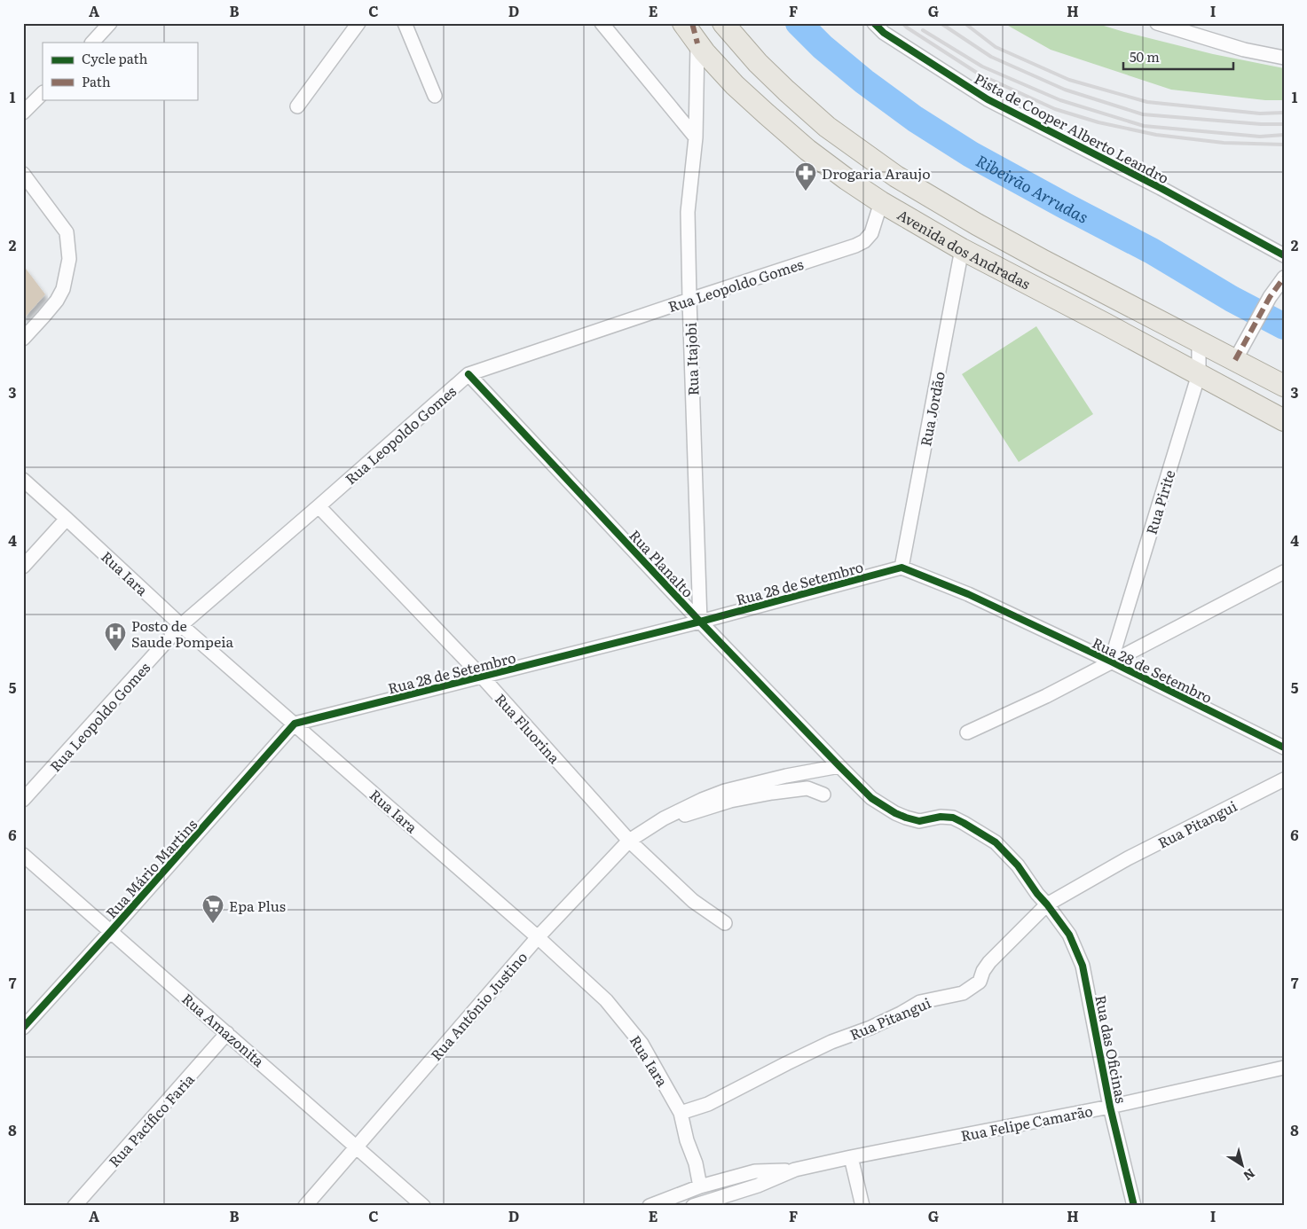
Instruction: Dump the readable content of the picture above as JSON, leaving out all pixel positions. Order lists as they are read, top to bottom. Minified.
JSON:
{"streets":{"main road":["Avenida dos Andradas"],"street":["Pista de Cooper Alberto Leandro","Rua Leopoldo Gomes","Rua Itajobi","Rua Jordão","Rua Pirite","Rua Planalto","Rua Iara","Rua 28 de Setembro","Rua Fluorina","Rua Pitangui","Rua Mário Martins","Rua Antônio Justino","Rua Amazonita","Rua das Oficinas","Rua Pacífico Faria","Rua Felipe Camarão"]},"crossings":[["Avenida dos Andradas","Rua Leopoldo Gomes"],["Avenida dos Andradas","Rua Itajobi"],["Avenida dos Andradas","Rua Jordão"],["Avenida dos Andradas","Rua Pirite"],["Rua Leopoldo Gomes","Rua Itajobi"],["Rua Leopoldo Gomes","Rua Planalto"],["Rua Leopoldo Gomes","Rua Iara"],["Rua Leopoldo Gomes","Rua Fluorina"],["Rua Itajobi","Rua Planalto"],["Rua Itajobi","Rua 28 de Setembro"],["Rua Jordão","Rua 28 de Setembro"],["Rua Pirite","Rua 28 de Setembro"],["Rua Planalto","Rua 28 de Setembro"],["Rua Planalto","Rua Antônio Justino"],["Rua Iara","Rua 28 de Setembro"],["Rua Iara","Rua Pitangui"],["Rua Iara","Rua Mário Martins"],["Rua Iara","Rua Antônio Justino"],["Rua Iara","Rua Felipe Camarão"],["Rua 28 de Setembro","Rua Fluorina"],["Rua 28 de Setembro","Rua Mário Martins"],["Rua Fluorina","Rua Antônio Justino"],["Rua Pitangui","Rua das Oficinas"],["Rua Mário Martins","Rua Amazonita"],["Rua Antônio Justino","Rua Amazonita"],["Rua Amazonita","Rua Pacífico Faria"],["Rua das Oficinas","Rua Felipe Camarão"]],"water":["Ribeirão Arrudas"],"places":{"pharmacy":["Drogaria Araujo"],"hospital":["Posto de Saude Pompeia"],"supermarket":["Epa Plus"]},"legend":["Cycle path","Path"],"scale_bar":"50 m","north":"bottom right","grid":{"columns":["A","B","C","D","E","F","G","H","I"],"rows":["1","2","3","4","5","6","7","8"]}}
